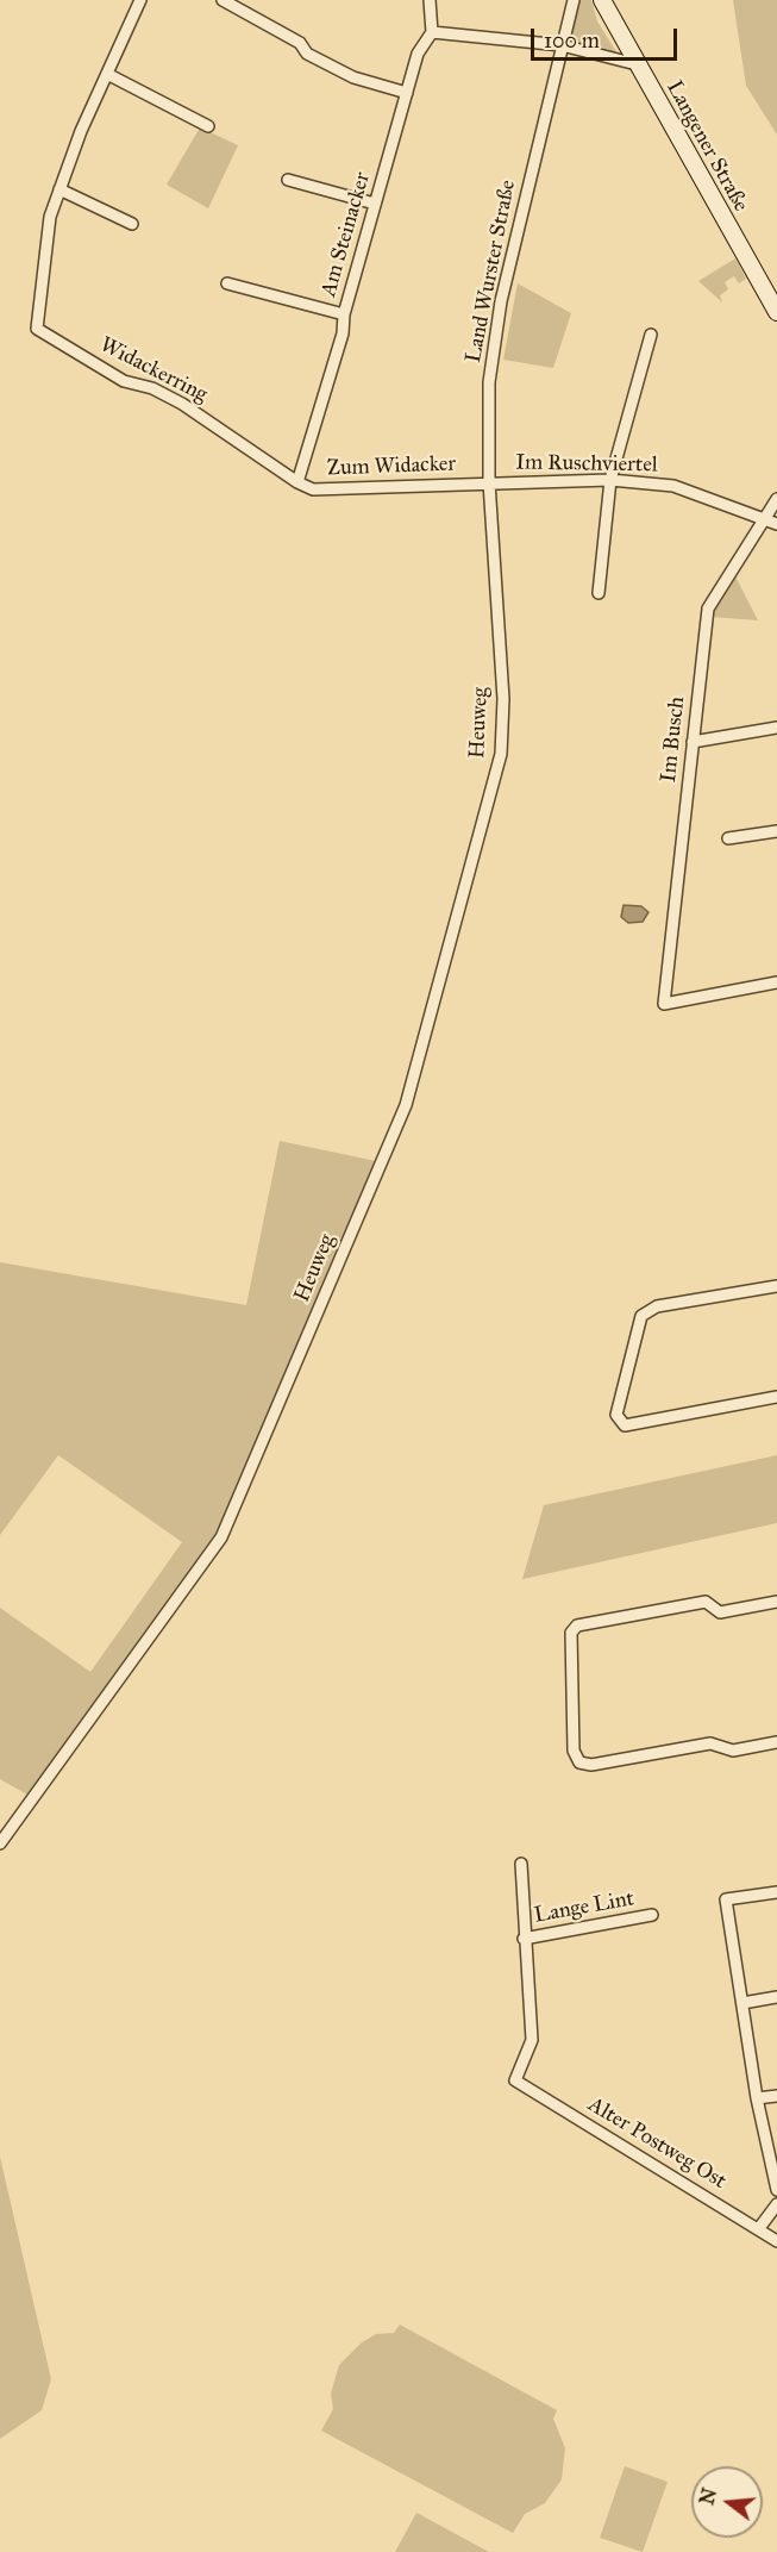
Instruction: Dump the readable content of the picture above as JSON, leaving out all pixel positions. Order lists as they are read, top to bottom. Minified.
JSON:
{"streets":{"main road":["Langener Straße"],"street":["Am Steinacker","Land Wurster Straße","Widackerring","Im Ruschviertel","Zum Widacker","Heuweg","Im Busch","Lange Lint","Alter Postweg Ost"]},"crossings":[["Am Steinacker","Widackerring"],["Am Steinacker","Zum Widacker"],["Land Wurster Straße","Im Ruschviertel"],["Land Wurster Straße","Zum Widacker"],["Land Wurster Straße","Heuweg"],["Widackerring","Zum Widacker"],["Im Ruschviertel","Zum Widacker"],["Im Ruschviertel","Im Busch"],["Lange Lint","Alter Postweg Ost"]],"scale_bar":"100 m","north":"left"}
